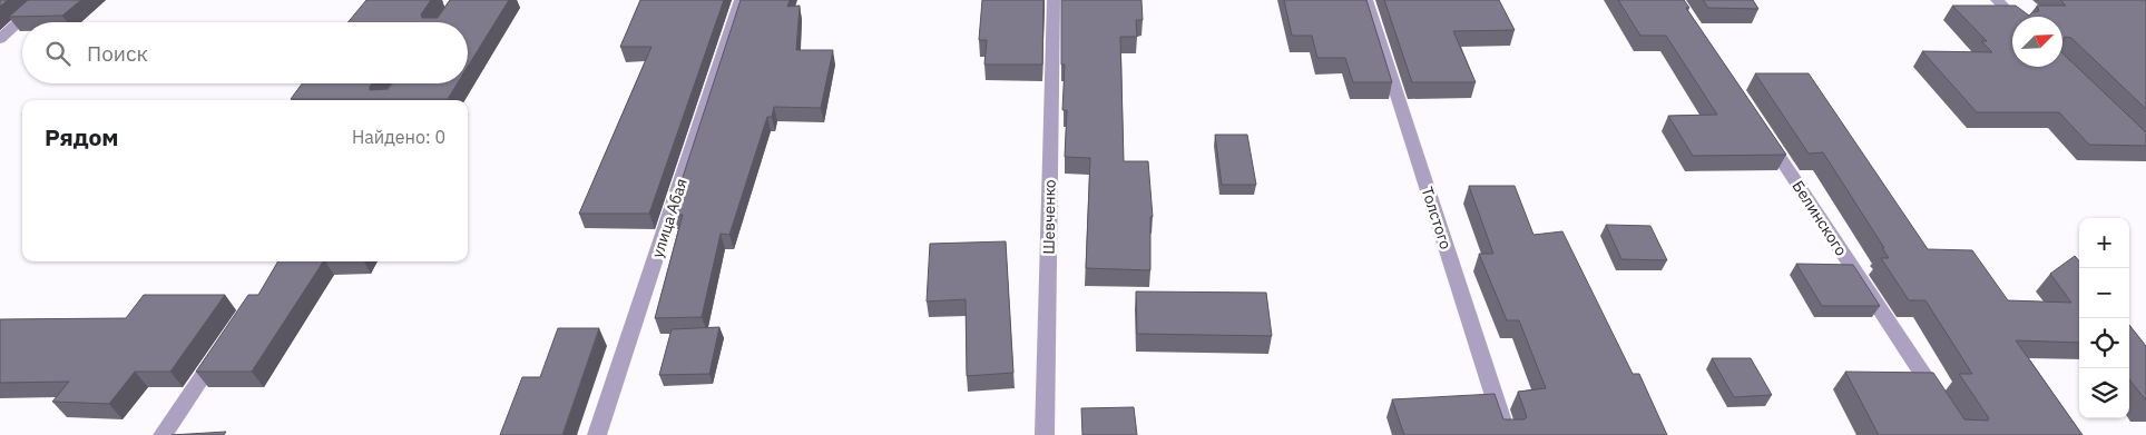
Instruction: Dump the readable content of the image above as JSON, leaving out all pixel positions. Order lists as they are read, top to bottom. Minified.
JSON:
{"streets":{"street":["Шевченко","улица Абая","Толстого","Белинского"]},"north":"top right","page":{"search":"Поиск","heading":["Рядом","Найдено: 0"],"map_buttons":["+","−"]}}
